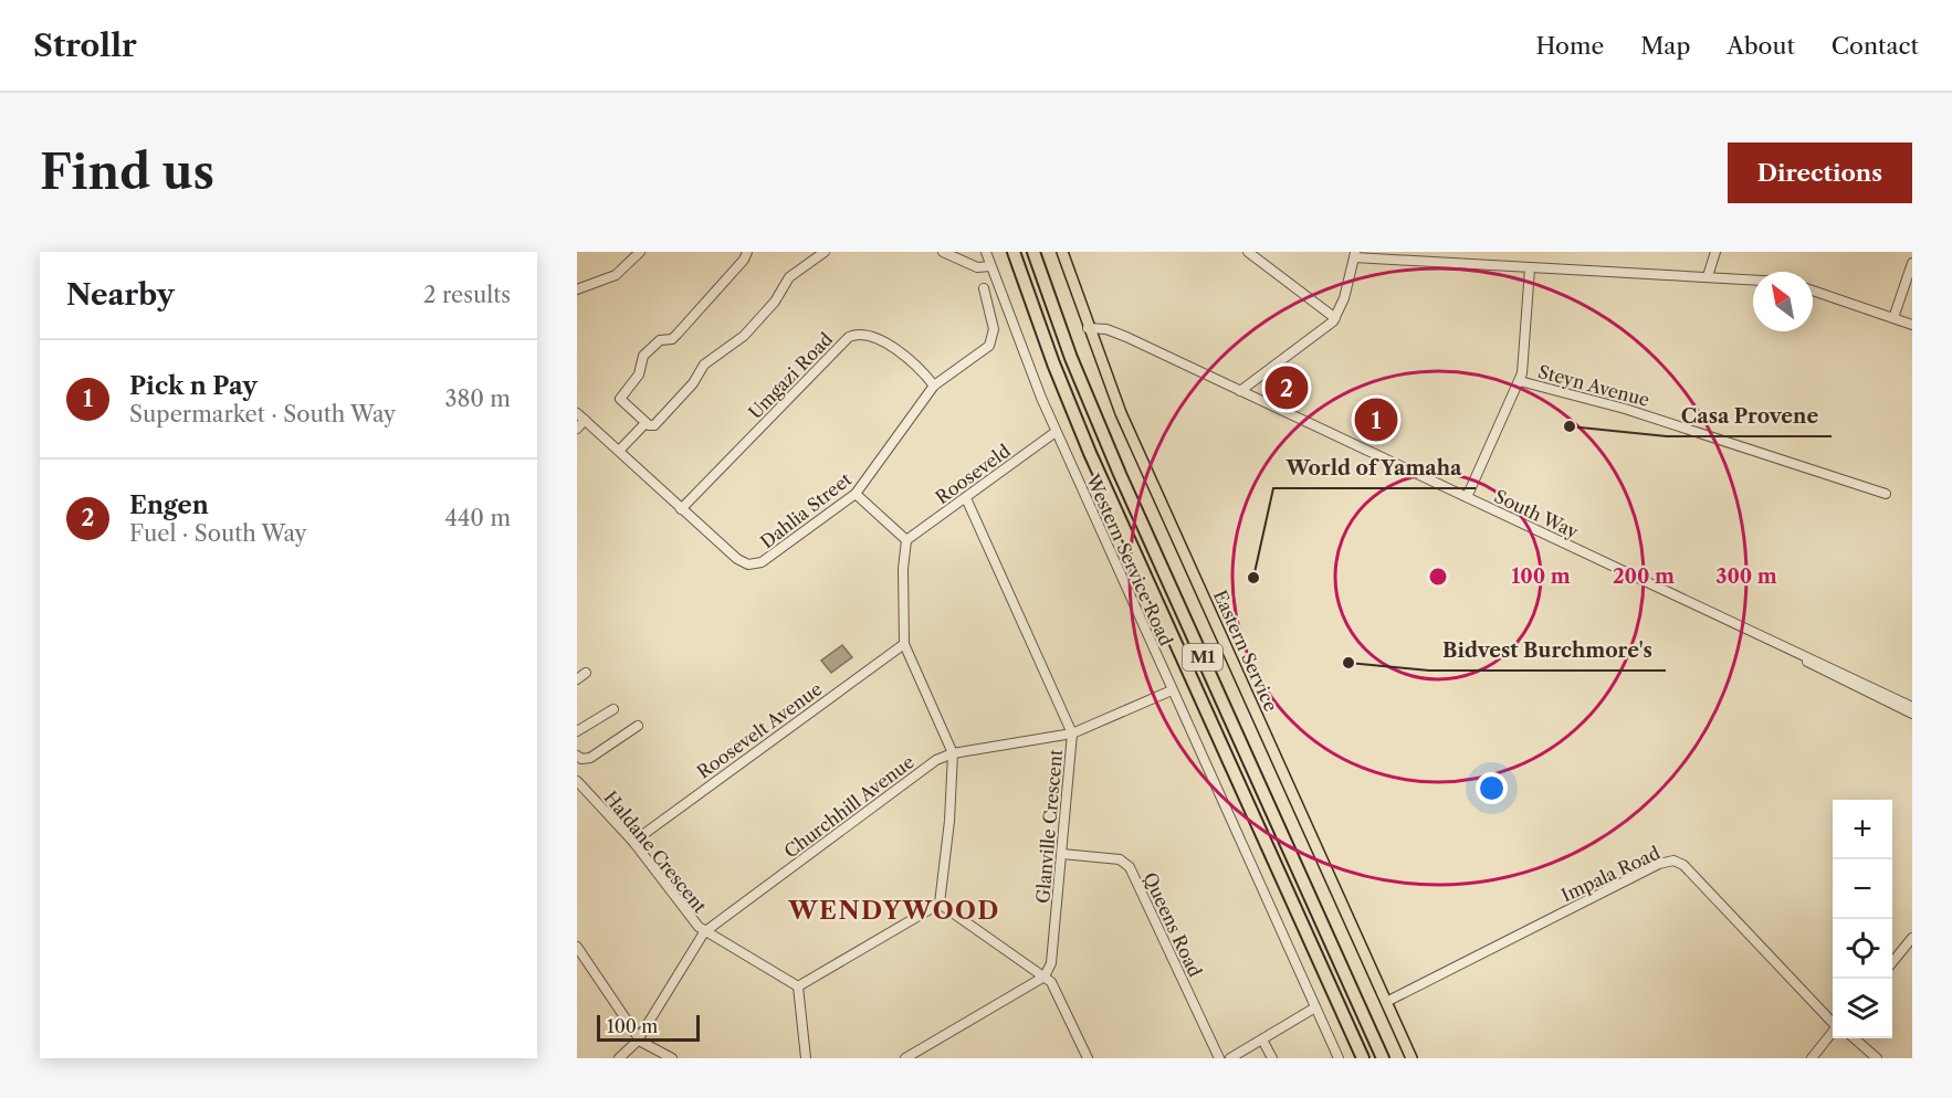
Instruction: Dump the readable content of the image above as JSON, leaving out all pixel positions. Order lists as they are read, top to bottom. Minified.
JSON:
{"streets":{"highway":["M1"],"main road":["Eastern Service"],"street":["Umgazi Road","Steyn Avenue","Rooseveld","Dahlia Street","South Way","Western Service Road","Roosevelt Avenue","Churchhill Avenue","Glanville Crescent","Haldane Crescent","Impala Road","Queens Road"]},"crossings":[["Umgazi Road","Dahlia Street"],["Rooseveld","Western Service Road"],["Rooseveld","Glanville Crescent"],["South Way","Eastern Service"],["Western Service Road","Churchhill Avenue"],["Eastern Service","Impala Road"],["Roosevelt Avenue","Haldane Crescent"],["Churchhill Avenue","Glanville Crescent"],["Churchhill Avenue","Haldane Crescent"],["Glanville Crescent","Queens Road"]],"districts":["WENDYWOOD"],"places":["Casa Provene","World of Yamaha","Bidvest Burchmore's"],"scale_bar":"100 m","north":"top left","page":{"header":"Strollr","nav":["Home","Map","About","Contact"],"buttons":"Directions","title":"Find us","heading":["Nearby","2 results"],"list":[{"mark":"1","name":"Pick n Pay","note":"Supermarket · South Way","value":"380 m"},{"mark":"2","name":"Engen","note":"Fuel · South Way","value":"440 m"}],"pins":["2","1"],"map_buttons":["+","−"],"scale":"100 m"},"rings":["100 m","200 m","300 m"]}
